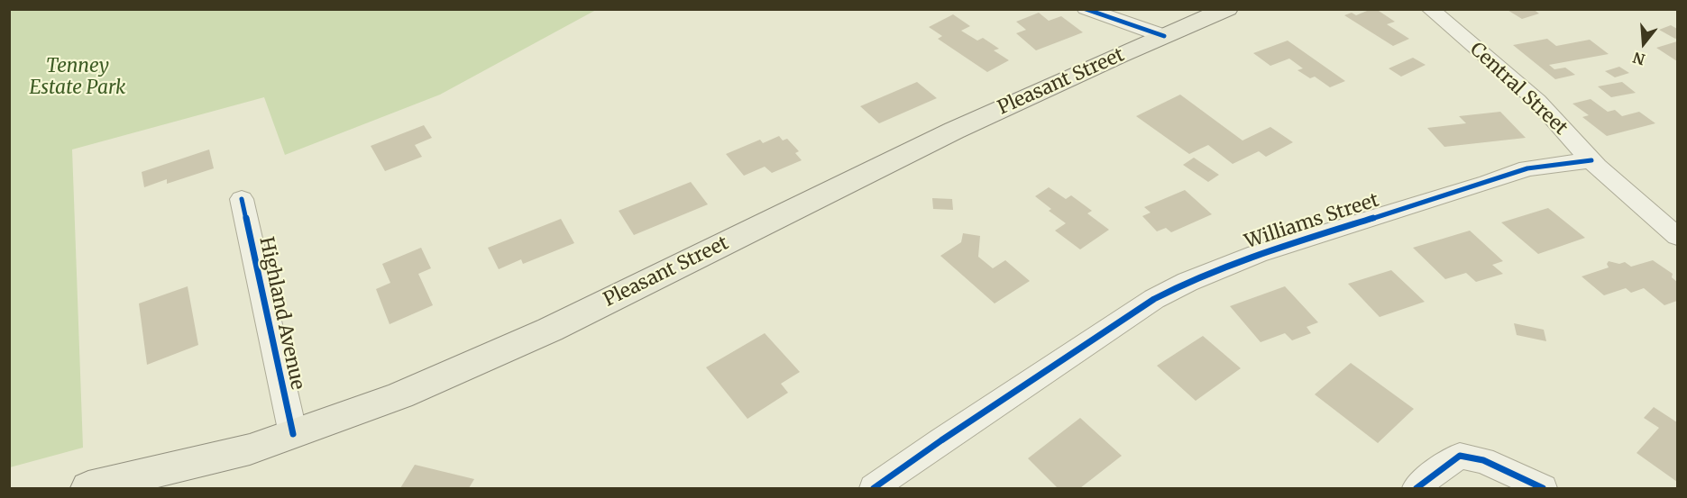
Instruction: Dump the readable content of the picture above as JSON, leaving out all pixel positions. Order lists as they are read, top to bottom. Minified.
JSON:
{"streets":{"main road":["Pleasant Street"],"street":["Central Street","Williams Street","Highland Avenue"]},"crossings":[["Pleasant Street","Highland Avenue"],["Central Street","Williams Street"]],"parks":["Tenney Estate Park"],"north":"bottom"}
